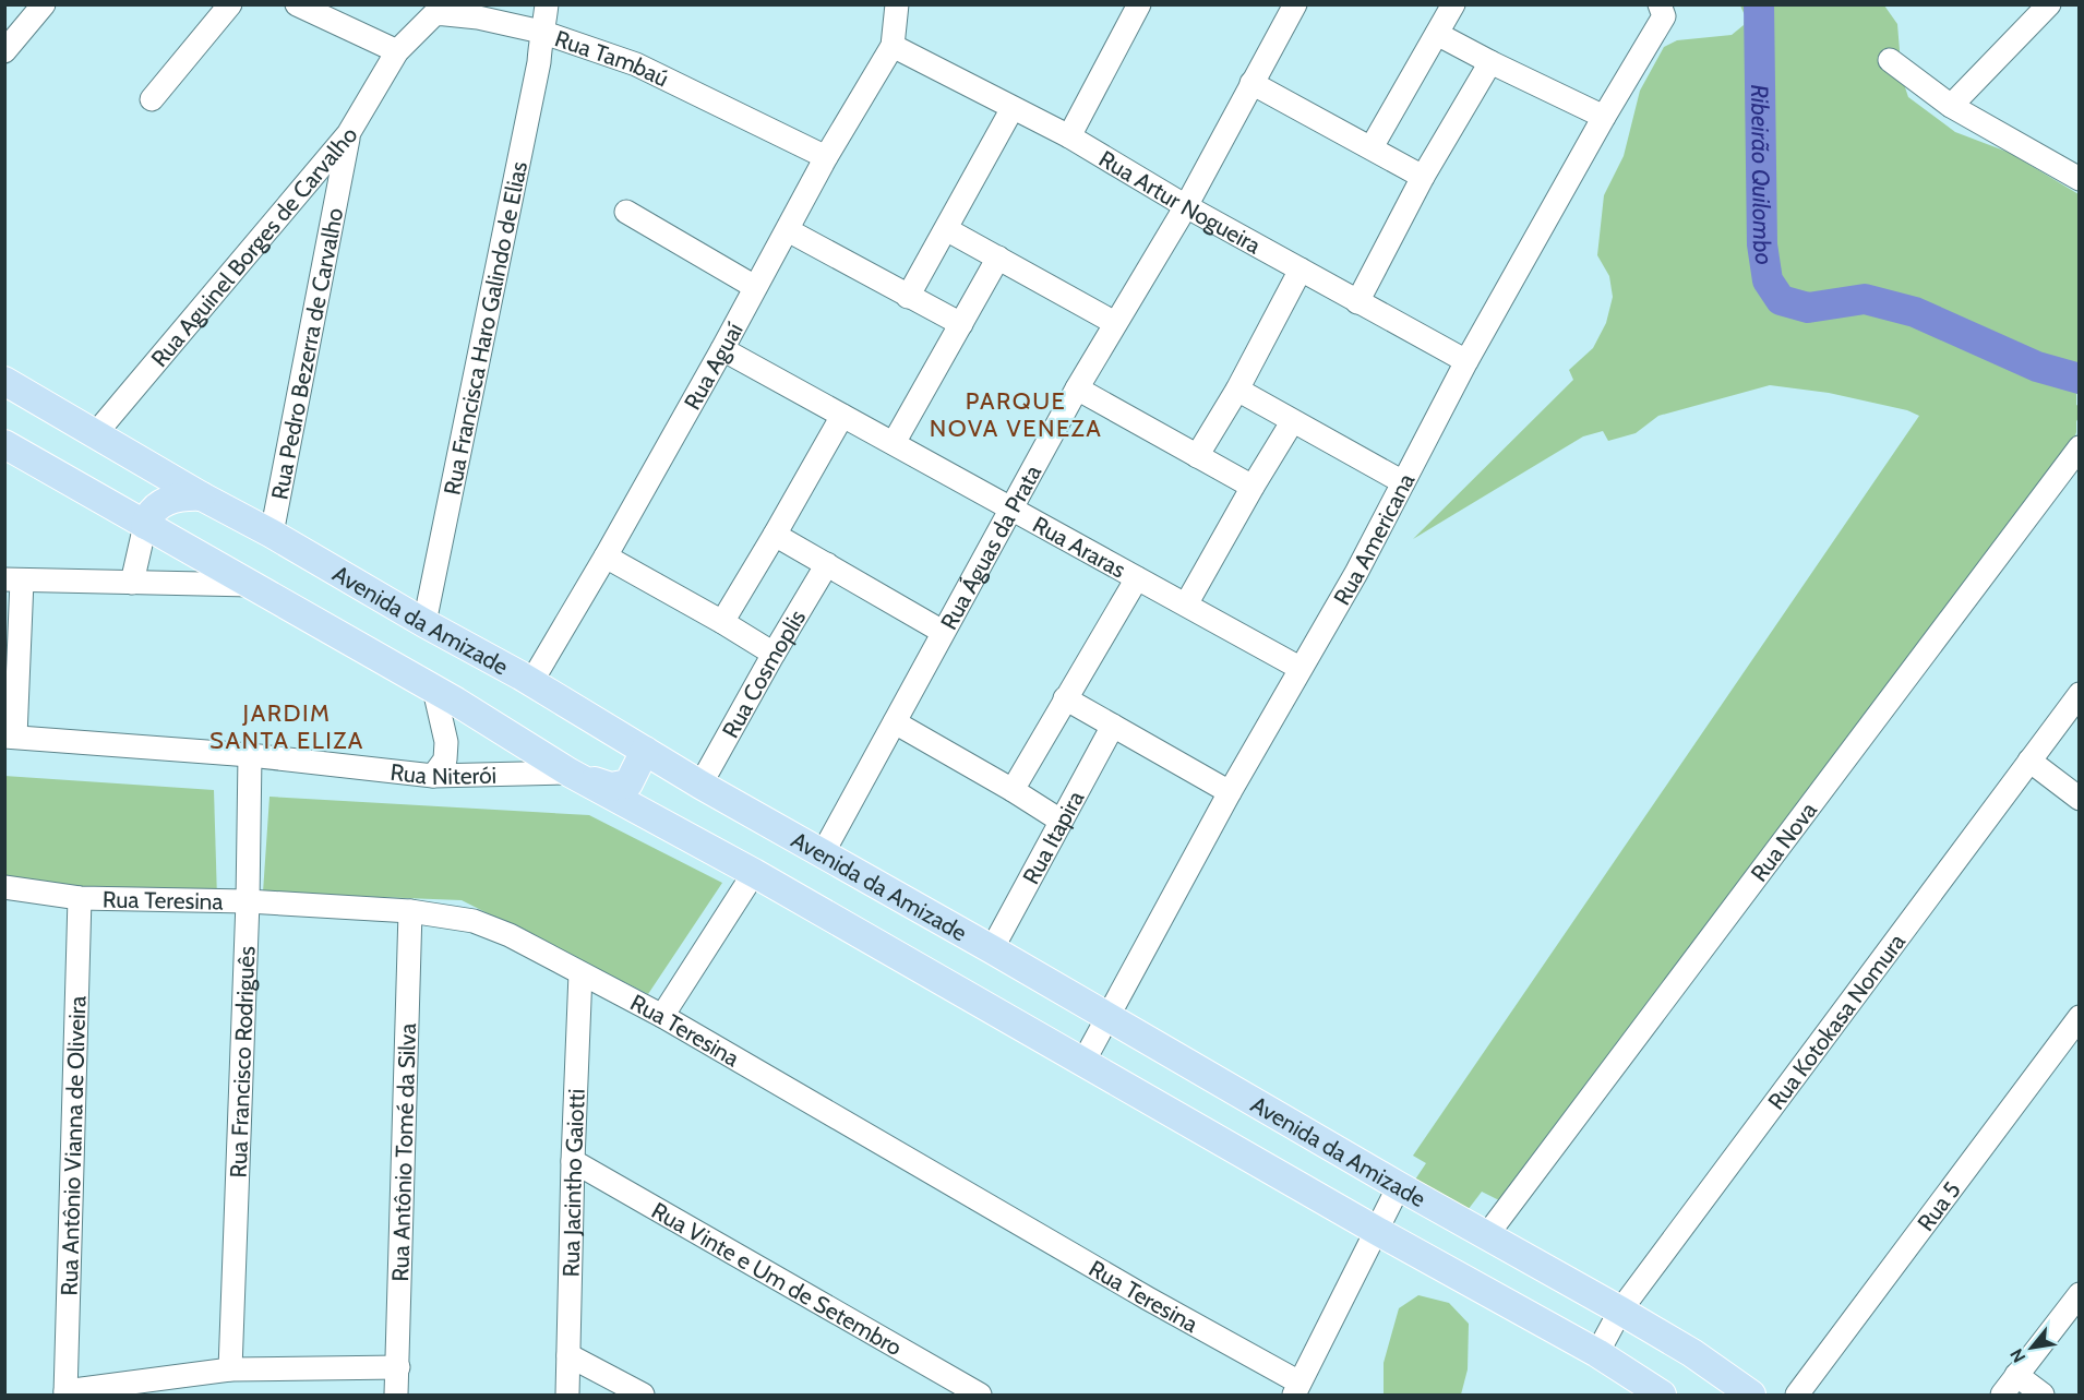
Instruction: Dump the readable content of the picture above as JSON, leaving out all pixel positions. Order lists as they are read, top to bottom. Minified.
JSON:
{"streets":{"main road":["Avenida da Amizade"],"street":["Rua Tambaú","Rua Artur Nogueira","Rua Aguinel Borges de Carvalho","Rua Francisca Haro Galindo de Elias","Rua Pedro Bezerra de Carvalho","Rua Aguaí","Rua Americana","Rua Araras","Rua Águas da Prata","Rua Cosmoplis","Rua Niterói","Rua Itapira","Rua Nova","Rua Teresina","Rua Kotokasa Nomura","Rua Francisco Rodriguês","Rua Antônio Vianna de Oliveira","Rua Antônio Tomé da Silva","Rua Jacintho Gaiotti","Rua 5","Rua Vinte e Um de Setembro"]},"crossings":[["Rua Tambaú","Rua Aguinel Borges de Carvalho"],["Rua Tambaú","Rua Francisca Haro Galindo de Elias"],["Rua Tambaú","Rua Aguaí"],["Rua Artur Nogueira","Rua Aguaí"],["Rua Artur Nogueira","Rua Americana"],["Rua Artur Nogueira","Rua Águas da Prata"],["Rua Aguinel Borges de Carvalho","Rua Pedro Bezerra de Carvalho"],["Rua Aguinel Borges de Carvalho","Avenida da Amizade"],["Rua Francisca Haro Galindo de Elias","Avenida da Amizade"],["Rua Pedro Bezerra de Carvalho","Avenida da Amizade"],["Rua Aguaí","Rua Araras"],["Rua Aguaí","Avenida da Amizade"],["Rua Americana","Rua Araras"],["Rua Americana","Avenida da Amizade"],["Rua Araras","Rua Águas da Prata"],["Rua Águas da Prata","Avenida da Amizade"],["Avenida da Amizade","Rua Cosmoplis"],["Avenida da Amizade","Rua Itapira"],["Avenida da Amizade","Rua Nova"],["Avenida da Amizade","Rua Kotokasa Nomura"],["Rua Niterói","Rua Francisco Rodriguês"],["Rua Teresina","Rua Francisco Rodriguês"],["Rua Teresina","Rua Antônio Vianna de Oliveira"],["Rua Teresina","Rua Antônio Tomé da Silva"],["Rua Teresina","Rua Jacintho Gaiotti"],["Rua Jacintho Gaiotti","Rua Vinte e Um de Setembro"]],"districts":["PARQUE NOVA VENEZA","JARDIM SANTA ELIZA"],"water":["Ribeirão Quilombo"],"north":"bottom left"}
